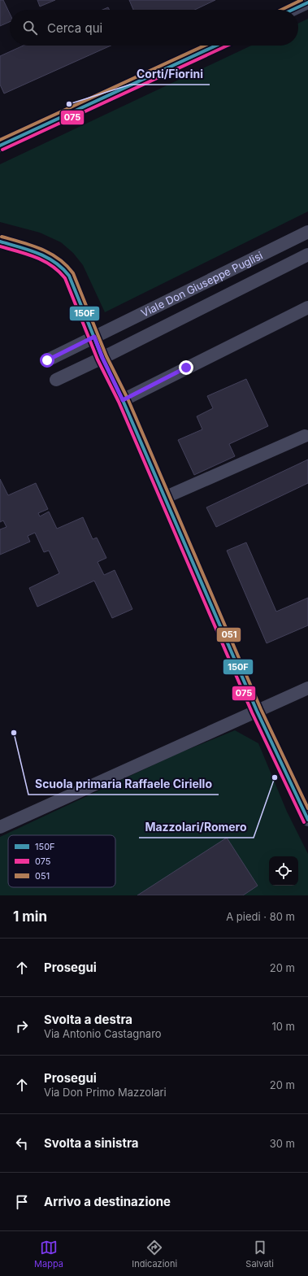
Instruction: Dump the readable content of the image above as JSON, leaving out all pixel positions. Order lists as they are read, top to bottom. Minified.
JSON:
{"streets":{"street":["Viale Don Giuseppe Puglisi"]},"places":["Corti/Fiorini","Scuola primaria Raffaele Ciriello","Mazzolari/Romero"],"lines":["transit line 051","transit line 150F","transit line 075"],"legend":["150F","075","051"],"page":{"search":"Cerca qui","heading":["1 min","A piedi · 80 m"],"list":[["Prosegui","20 m"],["Svolta a destra","Via Antonio Castagnaro","10 m"],["Prosegui","Via Don Primo Mazzolari","20 m"],["Svolta a sinistra","30 m"],"Arrivo a destinazione"],"nav":["Mappa","Indicazioni","Salvati"]}}
